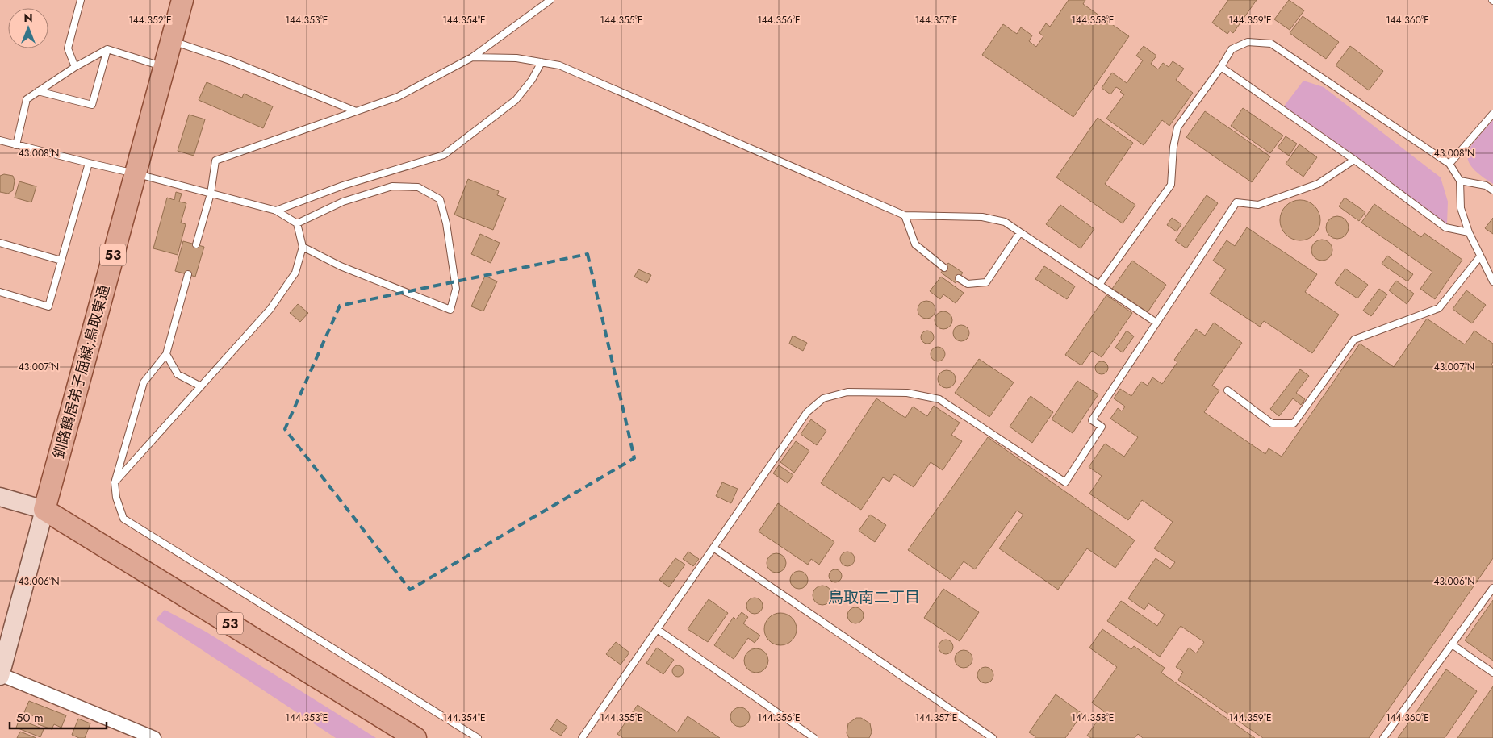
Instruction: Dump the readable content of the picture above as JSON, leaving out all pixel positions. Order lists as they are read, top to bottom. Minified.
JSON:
{"streets":{"main road":["53","釧路鶴居弟子屈線;鳥取東通"]},"crossings":[["53","釧路鶴居弟子屈線;鳥取東通"]],"districts":["鳥取南二丁目"],"scale_bar":"50 m","north":"top","coordinates":["144.352°E","144.353°E","144.354°E","144.355°E","144.356°E","144.357°E","144.358°E","144.359°E","144.360°E","43.008°N","43.007°N","43.006°N"]}
